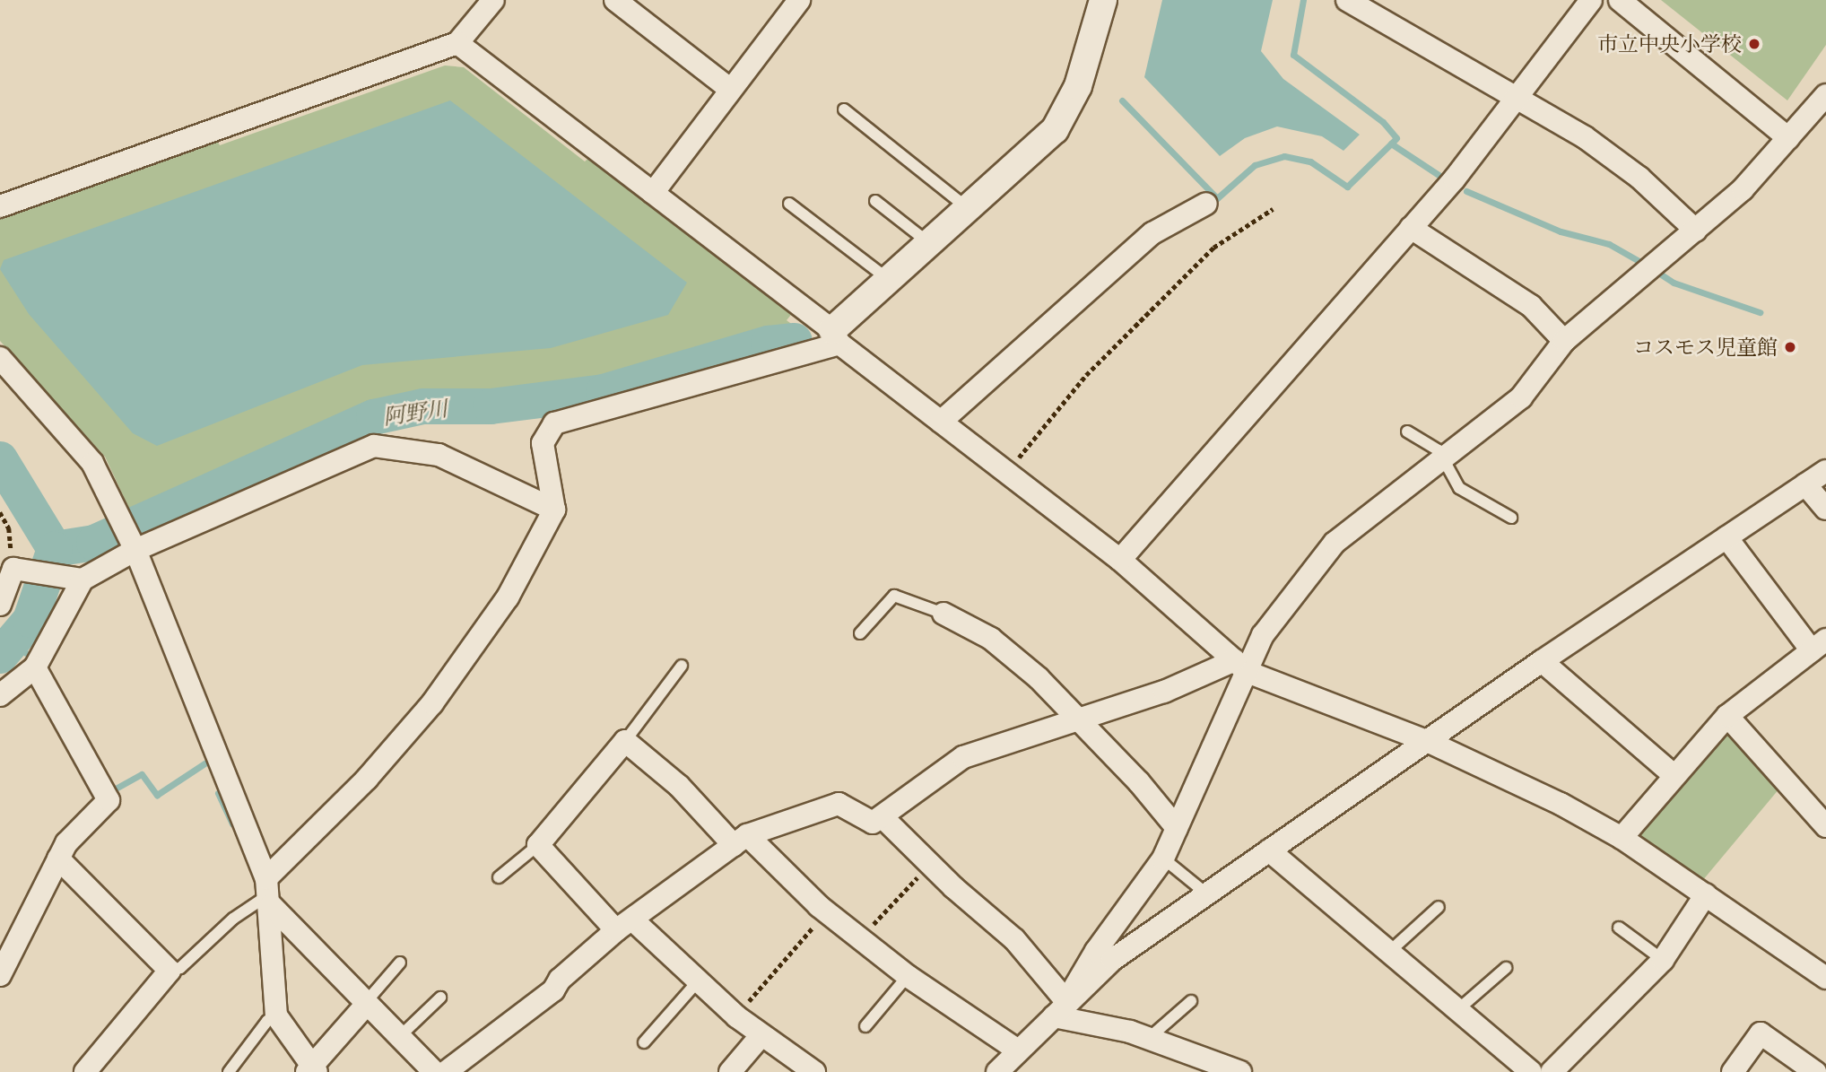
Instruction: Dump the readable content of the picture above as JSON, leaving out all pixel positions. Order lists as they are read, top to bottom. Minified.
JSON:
{"water":["阿野川"],"places":["市立中央小学校","コスモス児童館"]}
